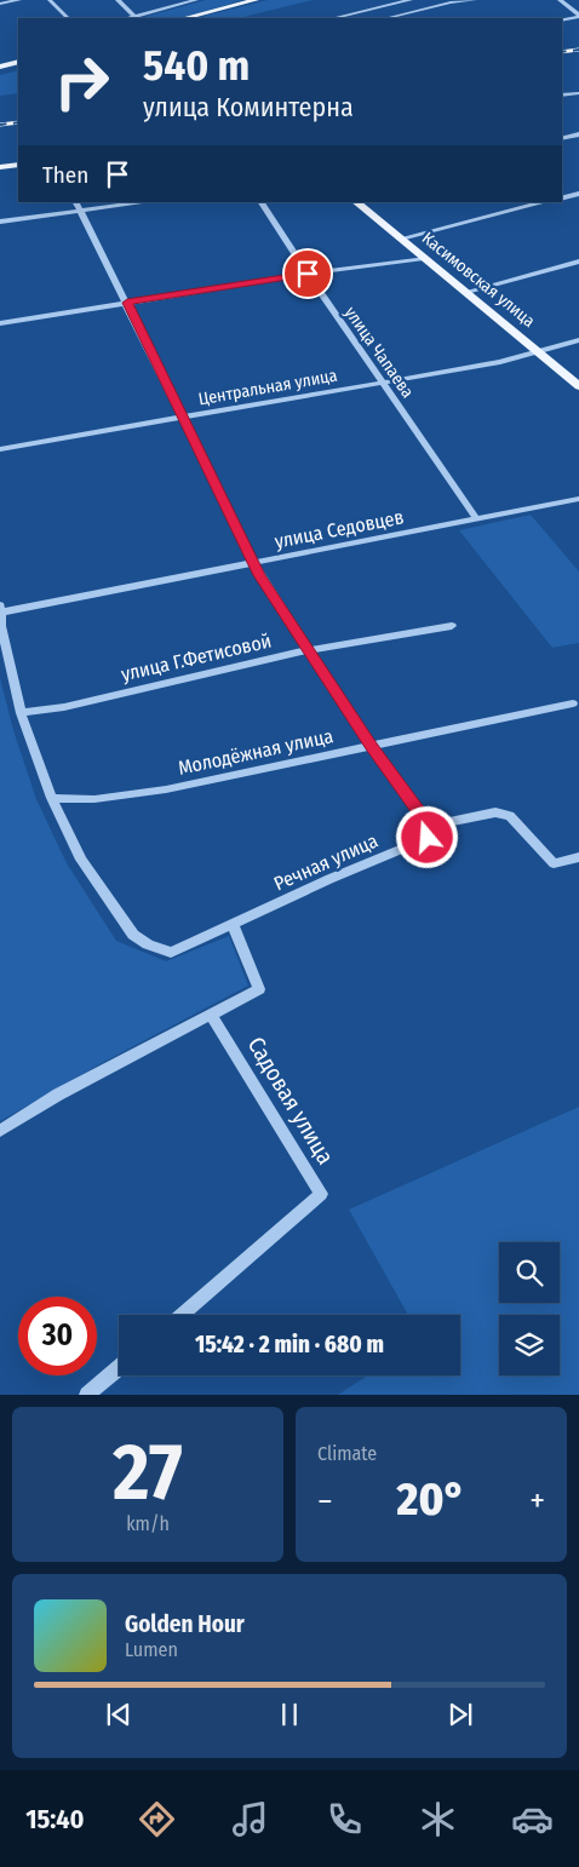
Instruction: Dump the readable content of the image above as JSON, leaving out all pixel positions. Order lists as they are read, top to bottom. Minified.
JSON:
{"streets":{"main road":["Касимовская улица"],"street":["улица Чапаева","Центральная улица","улица Седовцев","улица Г.Фетисовой","Молодёжная улица","Речная улица","Садовая улица"]},"crossings":[["Касимовская улица","Центральная улица"],["улица Чапаева","Центральная улица"],["улица Чапаева","улица Седовцев"],["Молодёжная улица","Речная улица"]],"page":{"turn":["540 m","улица Коминтерна"],"then":"Then","limit":"30","trip":"15:42 · 2 min · 680 m","tile":[["27","km/h"],"Climate"],"heat":["−","20°","+"],"song":["Golden Hour","Lumen"],"tabs":"15:40"}}
